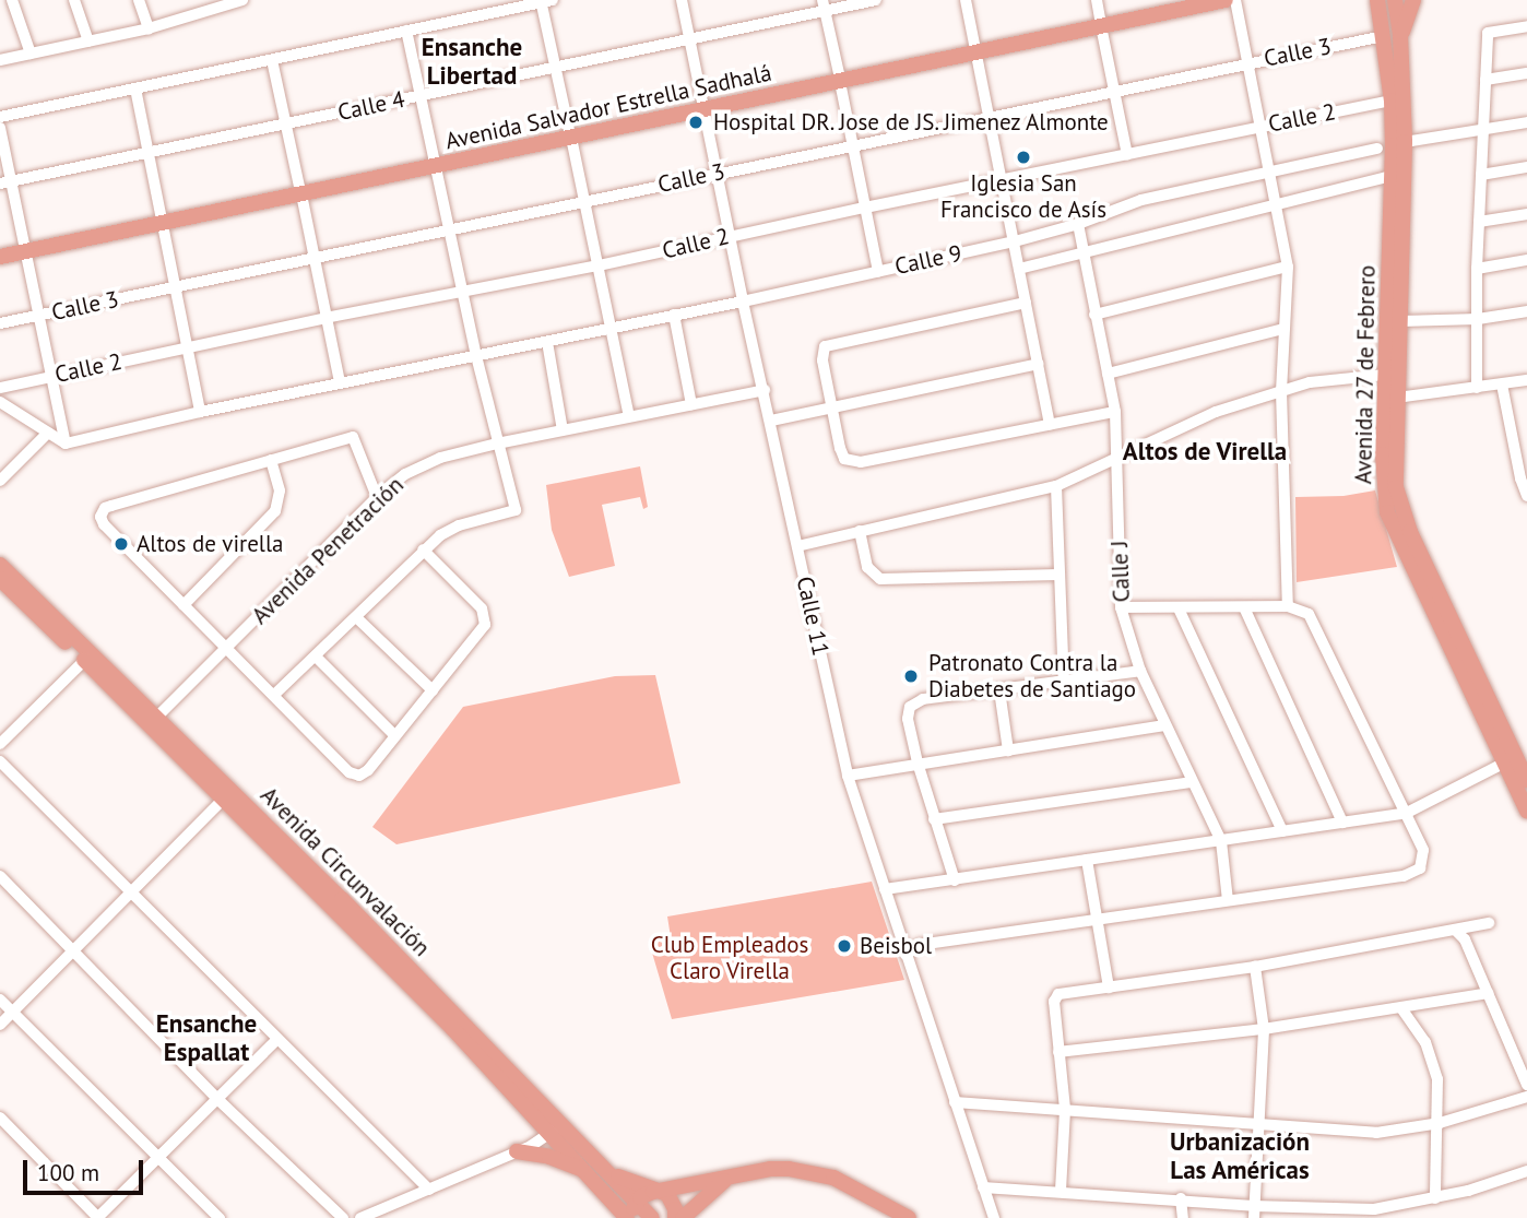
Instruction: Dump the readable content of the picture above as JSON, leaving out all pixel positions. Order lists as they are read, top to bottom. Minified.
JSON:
{"streets":{"main road":["Avenida Salvador Estrella Sadhalá","Avenida 27 de Febrero","Avenida Circunvalación"],"street":["Calle 3","Calle 4","Calle 2","Calle 9","Avenida Penetración","Calle J","Calle 11"]},"crossings":[["Calle 3","Avenida 27 de Febrero"],["Calle 3","Calle 11"],["Calle 4","Calle 11"],["Avenida Salvador Estrella Sadhalá","Calle 11"],["Calle 2","Avenida 27 de Febrero"],["Calle 2","Calle 11"],["Calle 9","Calle J"],["Calle 9","Calle 11"],["Avenida Penetración","Calle 11"],["Avenida Penetración","Avenida Circunvalación"]],"districts":["Ensanche Libertad","Altos de Virella","Ensanche Espallat","Urbanización Las Américas"],"parks":["Club Empleados Claro Virella"],"places":["Hospital DR. Jose de JS. Jimenez Almonte","Iglesia San Francisco de Asís","Altos de virella","Patronato Contra la Diabetes de Santiago","Beisbol"],"scale_bar":"100 m"}
